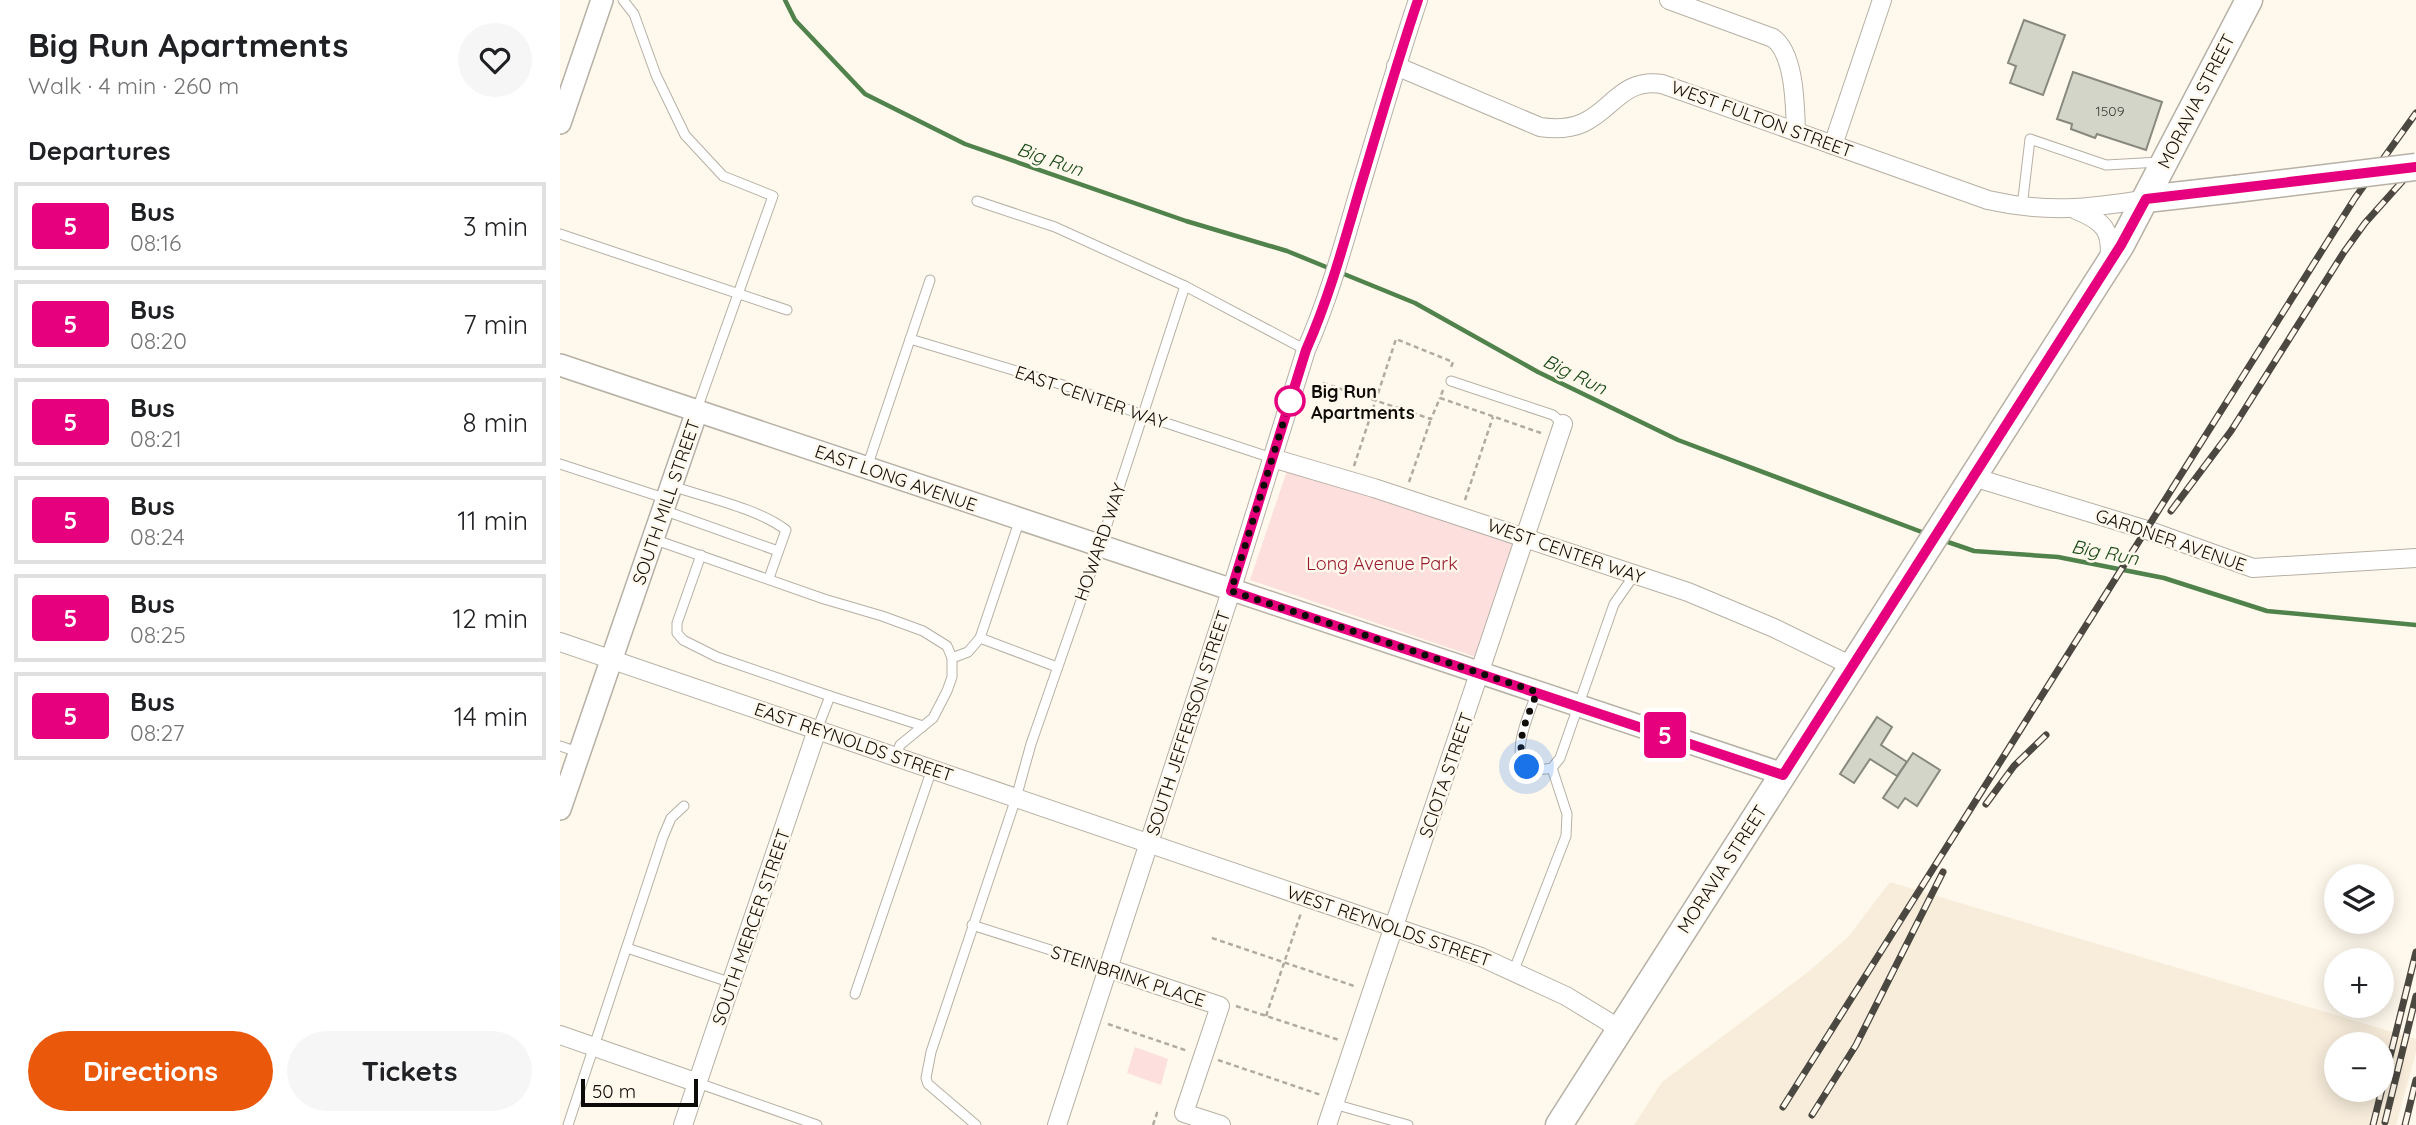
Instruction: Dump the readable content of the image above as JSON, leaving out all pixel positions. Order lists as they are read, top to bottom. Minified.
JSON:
{"streets":{"main road":["MORAVIA STREET"],"street":["WEST FULTON STREET","EAST LONG AVENUE","SOUTH MILL STREET","GARDNER AVENUE","WEST CENTER WAY","SOUTH JEFFERSON STREET","EAST REYNOLDS STREET","SCIOTA STREET","WEST REYNOLDS STREET","SOUTH MERCER STREET","STEINBRINK PLACE"],"lane":["EAST CENTER WAY","HOWARD WAY"]},"crossings":[["MORAVIA STREET","WEST FULTON STREET"],["MORAVIA STREET","EAST LONG AVENUE"],["MORAVIA STREET","GARDNER AVENUE"],["MORAVIA STREET","WEST CENTER WAY"],["MORAVIA STREET","WEST REYNOLDS STREET"],["WEST FULTON STREET","SOUTH JEFFERSON STREET"],["EAST CENTER WAY","HOWARD WAY"],["EAST CENTER WAY","WEST CENTER WAY"],["EAST CENTER WAY","SOUTH JEFFERSON STREET"],["EAST LONG AVENUE","SOUTH MILL STREET"],["EAST LONG AVENUE","HOWARD WAY"],["EAST LONG AVENUE","SOUTH JEFFERSON STREET"],["EAST LONG AVENUE","SCIOTA STREET"],["SOUTH MILL STREET","EAST REYNOLDS STREET"],["HOWARD WAY","EAST REYNOLDS STREET"],["HOWARD WAY","STEINBRINK PLACE"],["WEST CENTER WAY","SOUTH JEFFERSON STREET"],["WEST CENTER WAY","SCIOTA STREET"],["SOUTH JEFFERSON STREET","EAST REYNOLDS STREET"],["SOUTH JEFFERSON STREET","WEST REYNOLDS STREET"],["SOUTH JEFFERSON STREET","STEINBRINK PLACE"],["EAST REYNOLDS STREET","WEST REYNOLDS STREET"],["EAST REYNOLDS STREET","SOUTH MERCER STREET"],["SCIOTA STREET","WEST REYNOLDS STREET"]],"water":["Big Run"],"parks":["Long Avenue Park"],"places":["Big Run Apartments"],"lines":["bus line 5"],"house_numbers":["1509"],"scale_bar":"50 m","page":{"heading":[["Big Run Apartments","Walk · 4 min · 260 m"],"Departures"],"on_map":"5","list":[{"mark":"5","name":"Bus","note":"08:16","value":"3 min"},{"mark":"5","name":"Bus","note":"08:20","value":"7 min"},{"mark":"5","name":"Bus","note":"08:21","value":"8 min"},{"mark":"5","name":"Bus","note":"08:24","value":"11 min"},{"mark":"5","name":"Bus","note":"08:25","value":"12 min"},{"mark":"5","name":"Bus","note":"08:27","value":"14 min"}],"map_buttons":["+","−"],"buttons":["Directions","Tickets"],"scale":"50 m"}}
